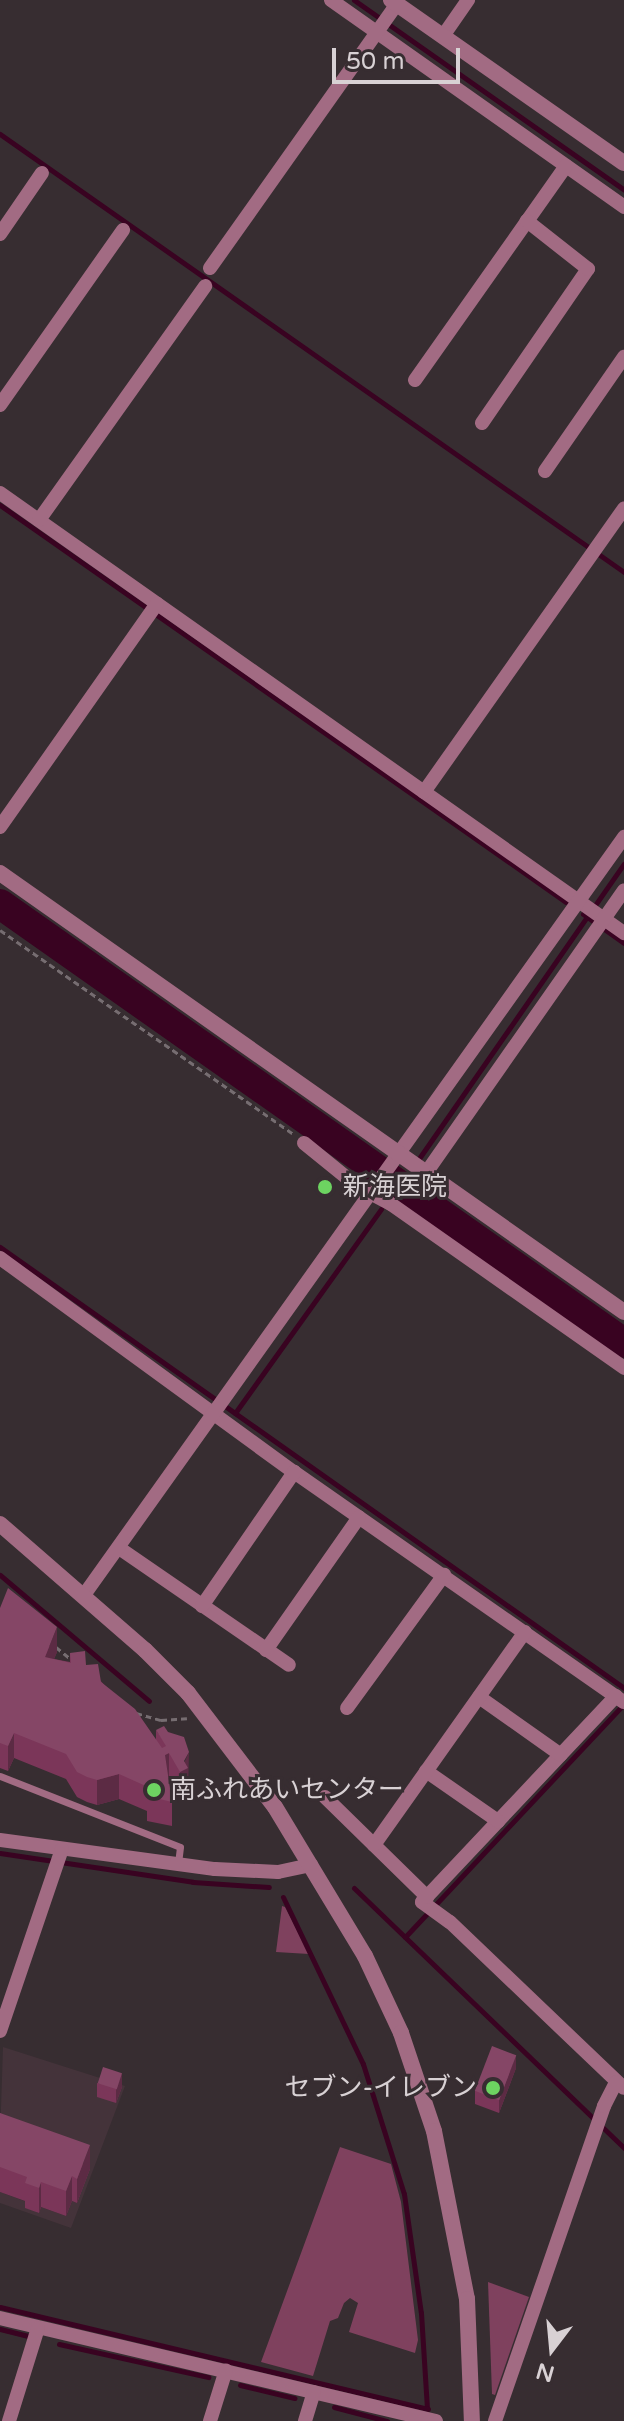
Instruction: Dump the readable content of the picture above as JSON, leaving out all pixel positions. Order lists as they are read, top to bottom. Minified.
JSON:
{"places":["新海医院","南ふれあいセンター","セブン-イレブン"],"scale_bar":"50 m","north":"bottom"}
